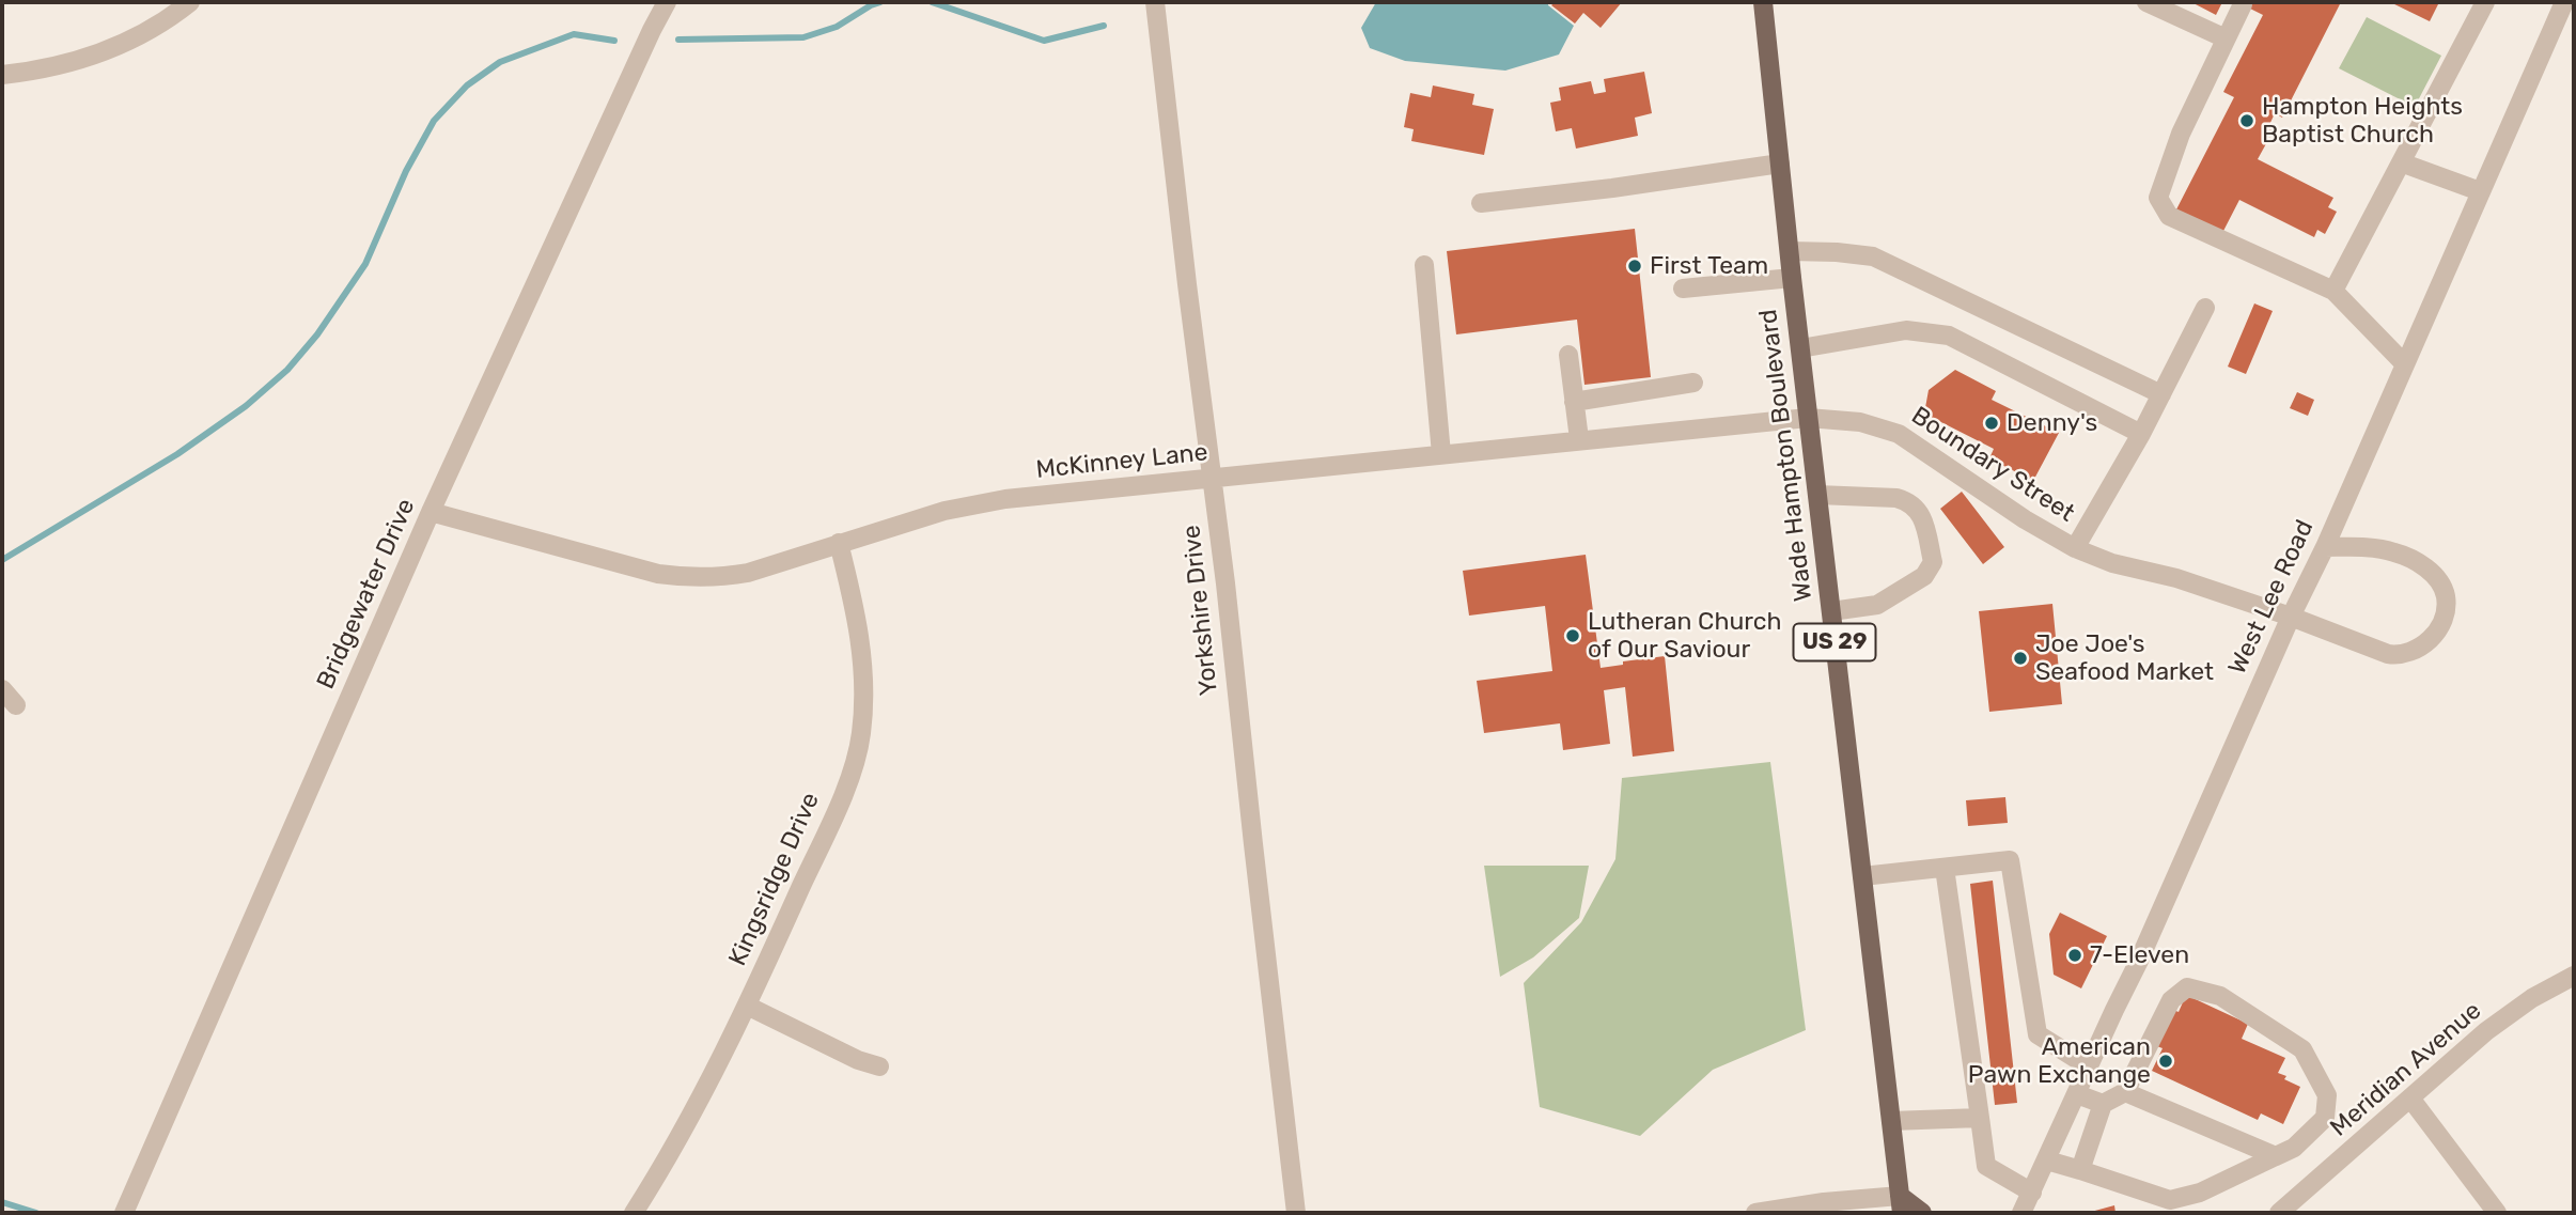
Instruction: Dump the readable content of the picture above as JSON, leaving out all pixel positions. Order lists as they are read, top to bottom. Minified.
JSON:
{"streets":{"main road":["Wade Hampton Boulevard","US 29"],"street":["McKinney Lane","Boundary Street","Bridgewater Drive","West Lee Road","Yorkshire Drive","Kingsridge Drive","Meridian Avenue"]},"crossings":[["Wade Hampton Boulevard","McKinney Lane"],["McKinney Lane","Boundary Street"],["McKinney Lane","Bridgewater Drive"],["McKinney Lane","Yorkshire Drive"],["McKinney Lane","Kingsridge Drive"],["Boundary Street","West Lee Road"]],"places":["Hampton Heights Baptist Church","First Team","Denny's","Lutheran Church of Our Saviour","Joe Joe's Seafood Market","7-Eleven","American Pawn Exchange"]}
